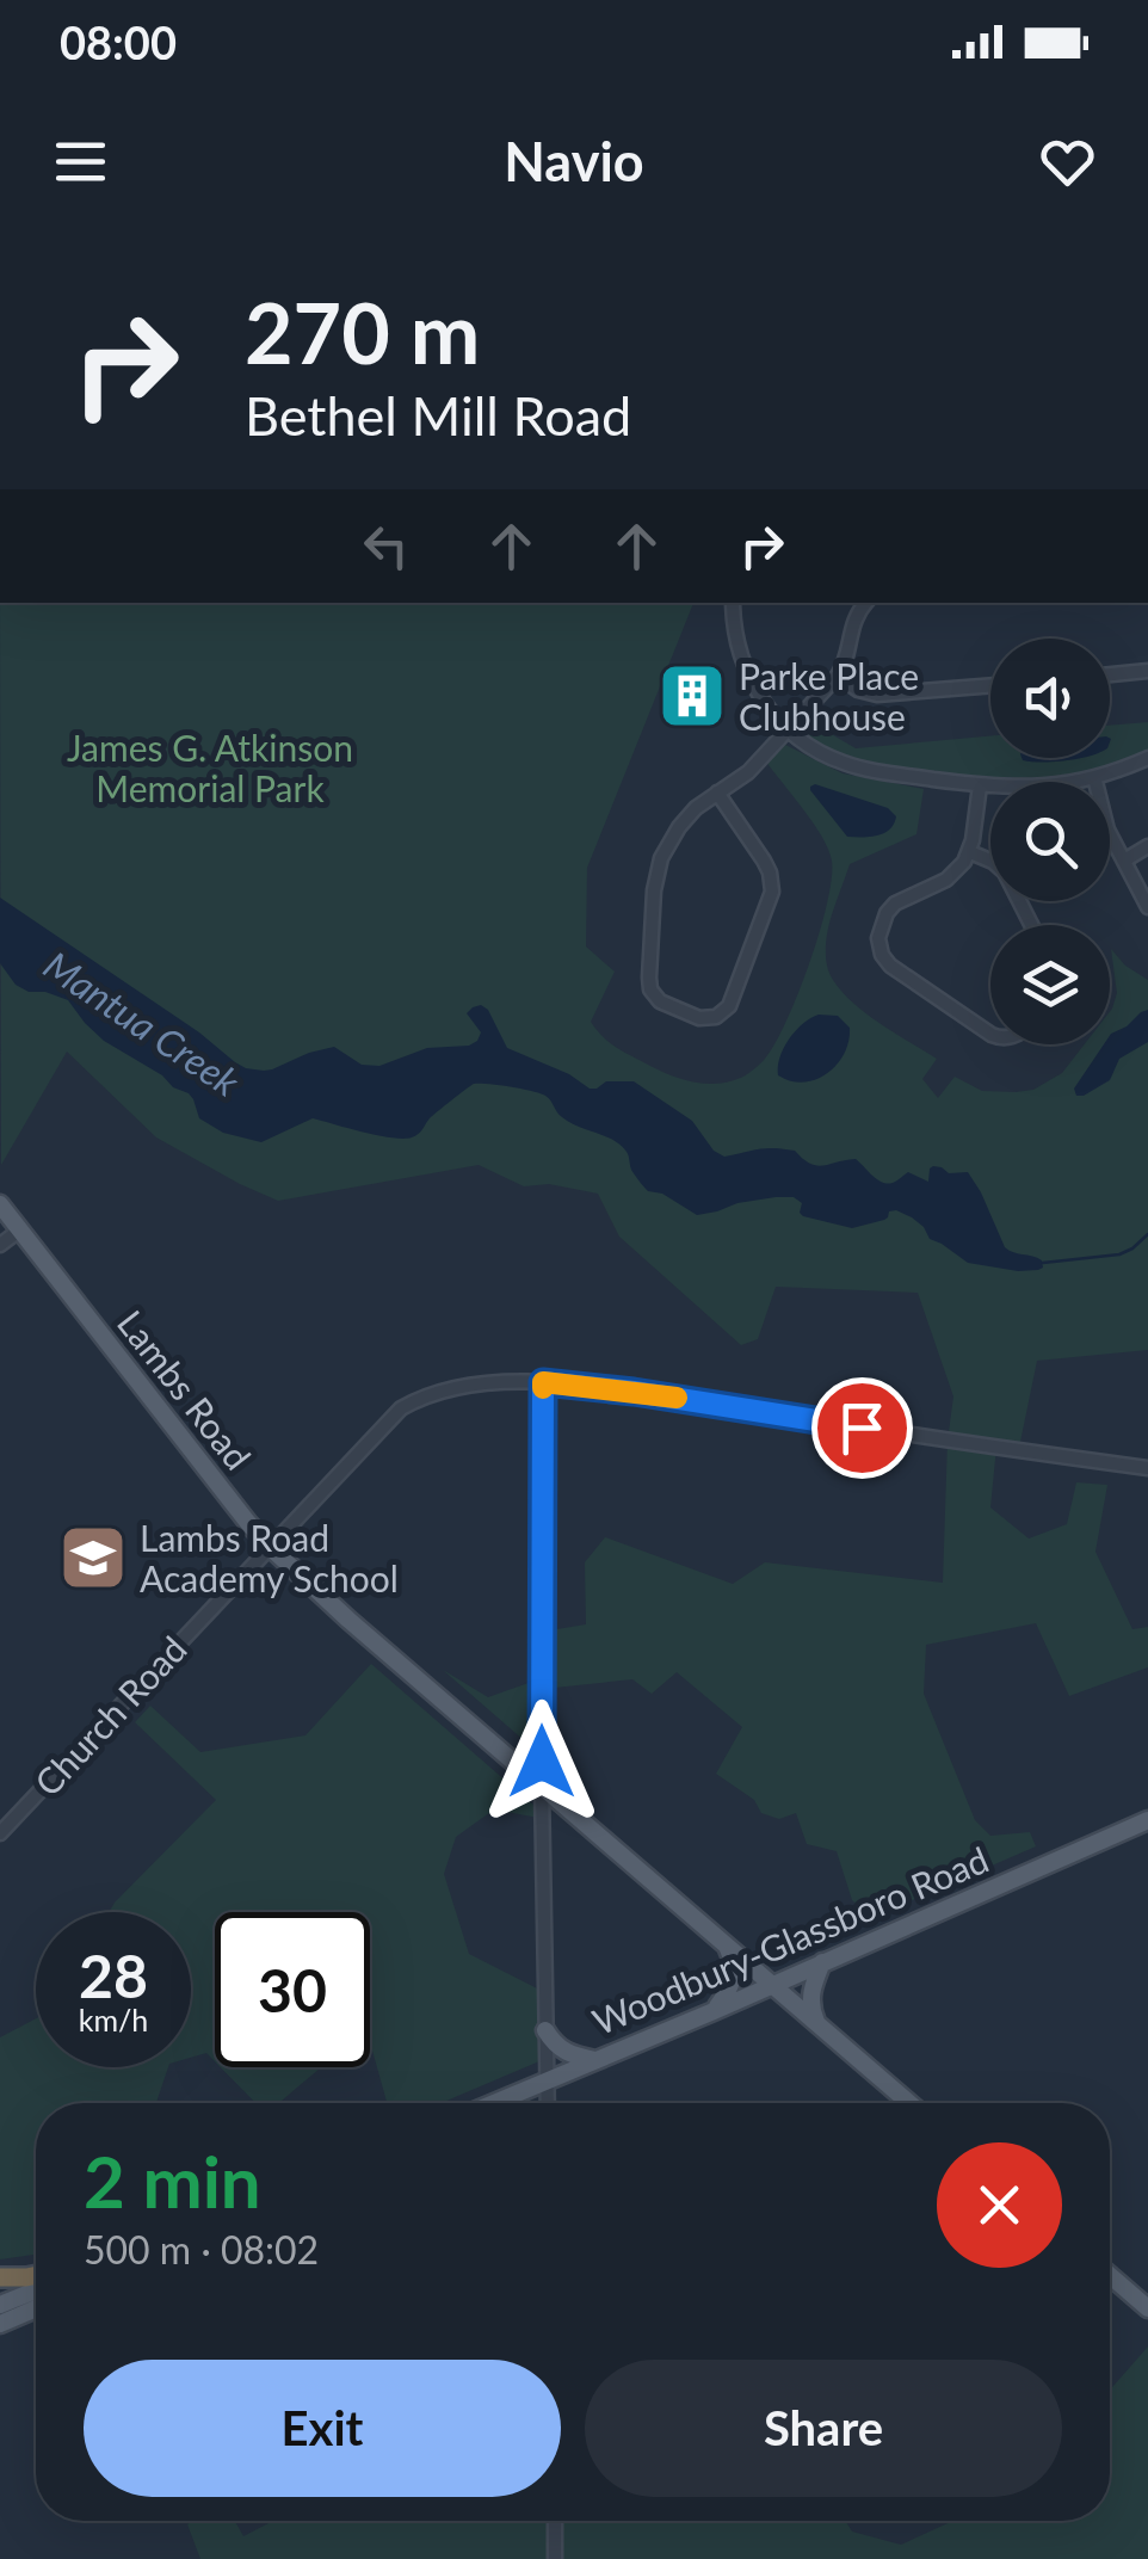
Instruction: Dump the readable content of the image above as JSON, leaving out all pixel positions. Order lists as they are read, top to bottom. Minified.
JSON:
{"streets":{"main road":["Lambs Road","Woodbury-Glassboro Road"],"street":["Church Road"]},"crossings":[["Lambs Road","Church Road"],["Lambs Road","Woodbury-Glassboro Road"]],"water":["Mantua Creek"],"parks":["James G. Atkinson Memorial Park"],"places":{"building":["Parke Place Clubhouse"],"school or university":["Lambs Road Academy School"]},"page":{"status":"08:00","header":"Navio","turn":["270 m","Bethel Mill Road"],"speed":"28 km/h","limit":"30","heading":["2 min","500 m · 08:02"],"buttons":["Exit","Share"]}}
